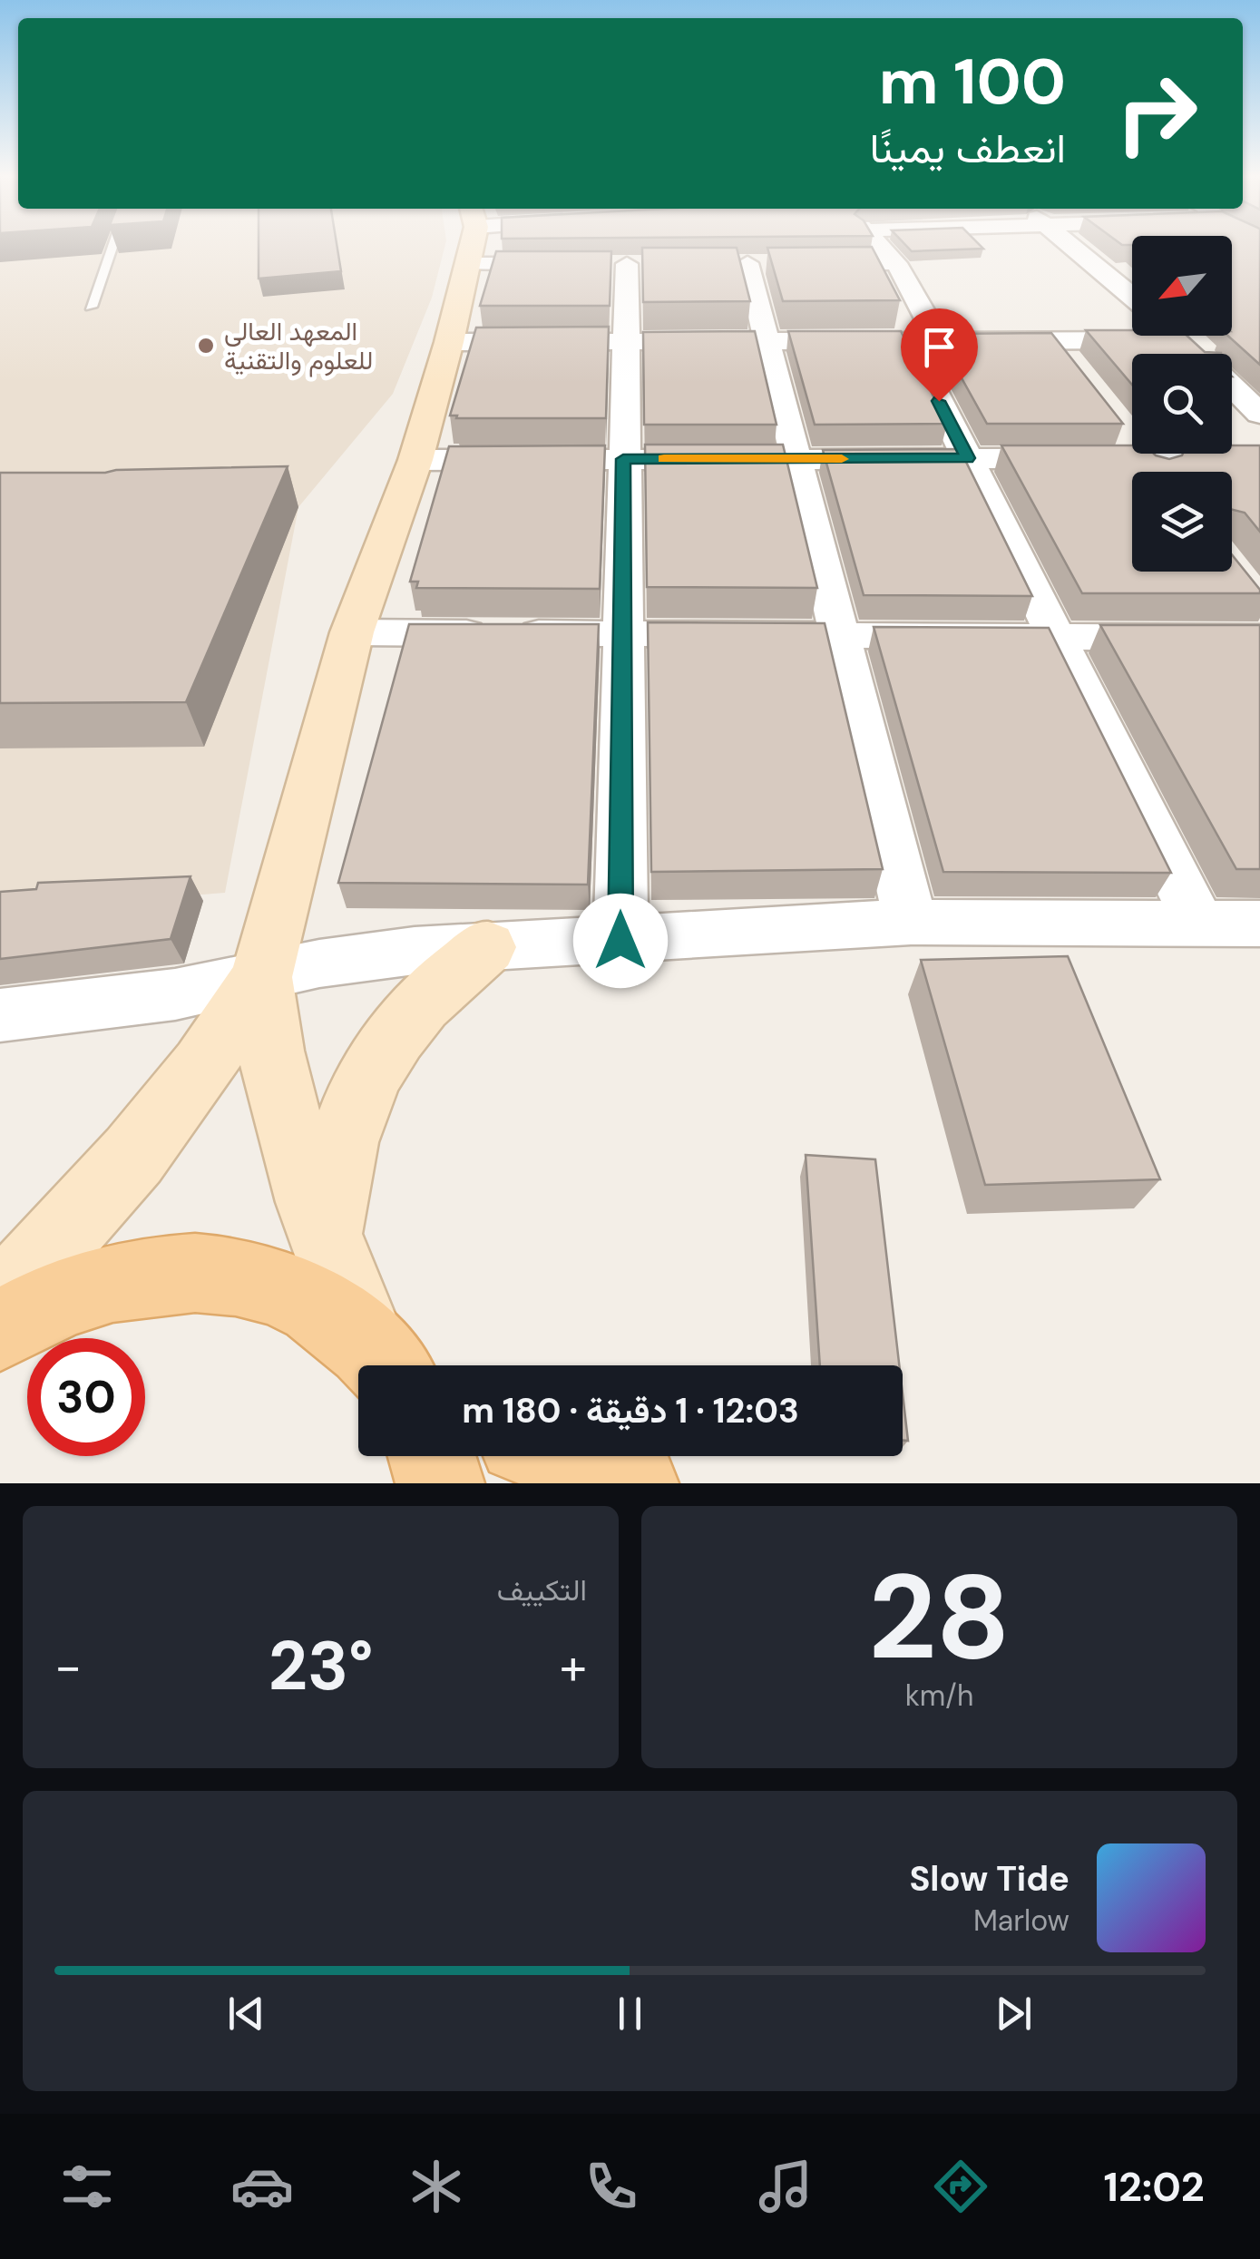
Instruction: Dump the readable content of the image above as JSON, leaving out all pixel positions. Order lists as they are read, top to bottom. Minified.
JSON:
{"places":["المعهد العالي للعلوم والتقنية"],"north":"bottom left","page":{"turn":["100 m","انعطف يمينًا"],"limit":"30","trip":"12:03 · 1 دقيقة · 180 m","tile":[["28","km/h"],"التكييف"],"heat":["−","23°","+"],"song":["Slow Tide","Marlow"],"tabs":"12:02"}}
